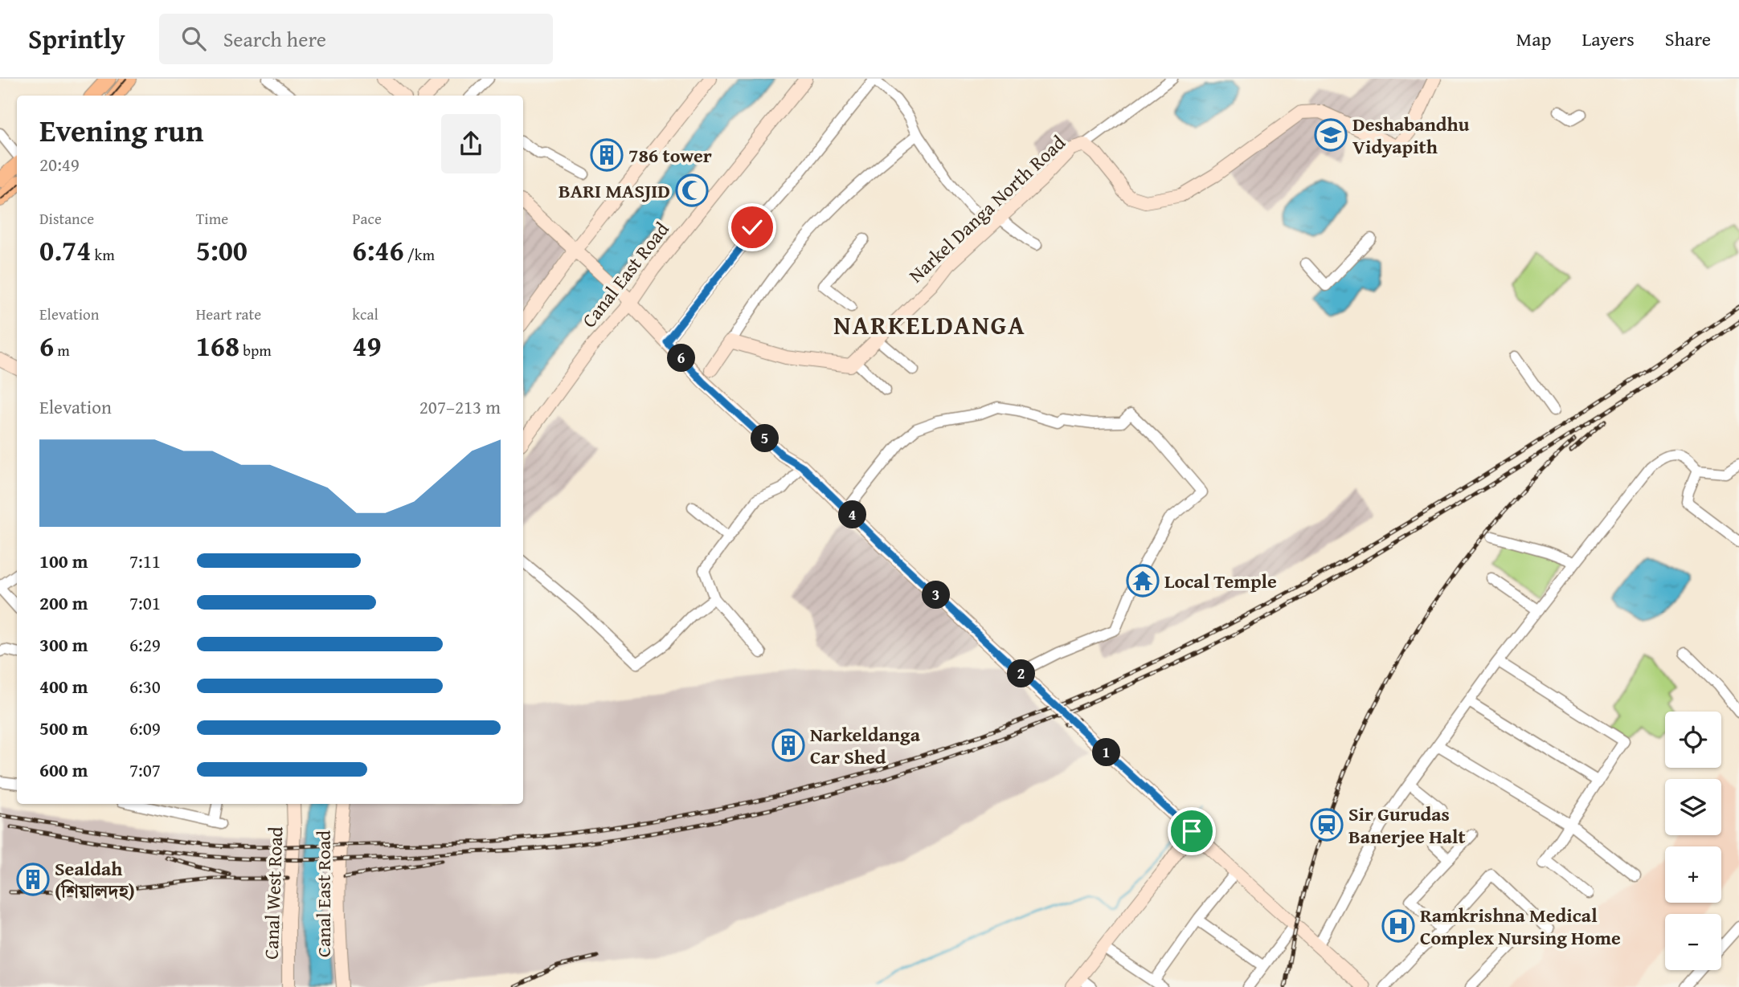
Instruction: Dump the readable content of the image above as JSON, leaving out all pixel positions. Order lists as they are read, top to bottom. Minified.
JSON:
{"streets":{"main road":["Narkel Danga North Road","Canal East Road","Canal West Road"]},"districts":["NARKELDANGA"],"places":{"school or university":["Deshabandhu Vidyapith"],"building":["786 tower","Narkeldanga Car Shed","Sealdah (শিয়ালদহ)"],"mosque":["BARI MASJID"],"temple":["Local Temple"],"station":["Sir Gurudas Banerjee Halt"],"hospital":["Ramkrishna Medical Complex Nursing Home"]},"page":{"header":"Sprintly","search":"Search here","nav":["Map","Layers","Share"],"heading":["Evening run","20:49"],"stats":[["Distance","0.74 km"],["Time","5:00"],["Pace","6:46 /km"],["Elevation","6 m"],["Heart rate","168 bpm"],["kcal","49"]],"pins":["6","5","4","3","2","1"],"chart":["Elevation","207–213 m"],"list":[{"name":"100 m","note":"7:11"},{"name":"200 m","note":"7:01"},{"name":"300 m","note":"6:29"},{"name":"400 m","note":"6:30"},{"name":"500 m","note":"6:09"},{"name":"600 m","note":"7:07"}],"map_buttons":["+","−"]}}
